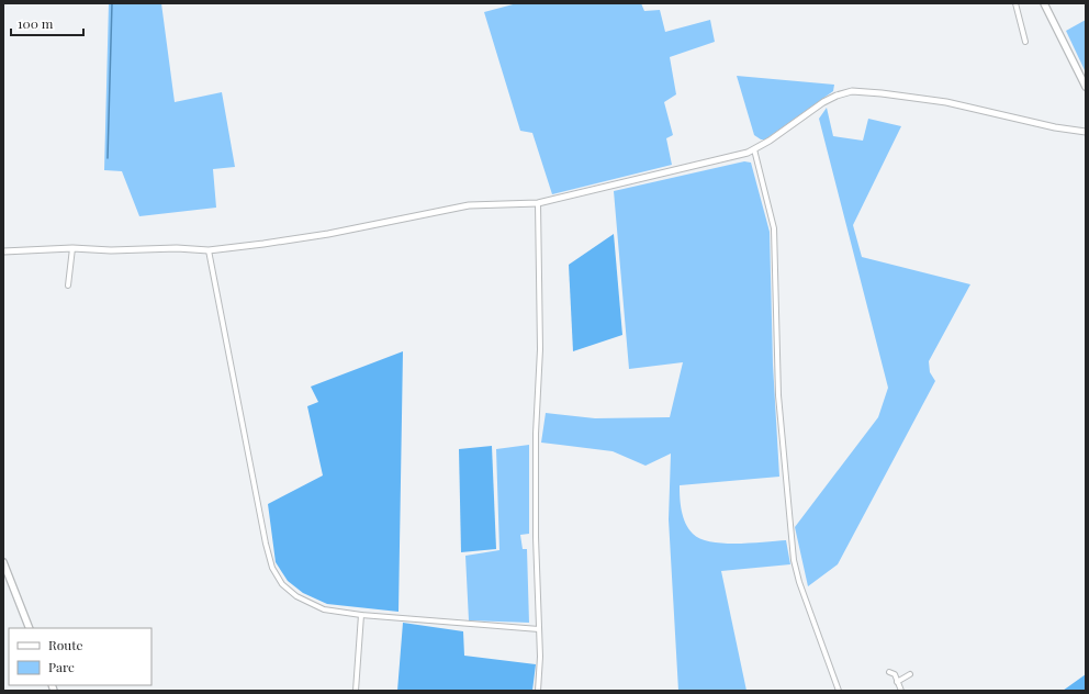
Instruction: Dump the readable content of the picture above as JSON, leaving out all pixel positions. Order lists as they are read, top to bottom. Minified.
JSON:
{"legend":["Route","Parc"],"scale_bar":"100 m"}
